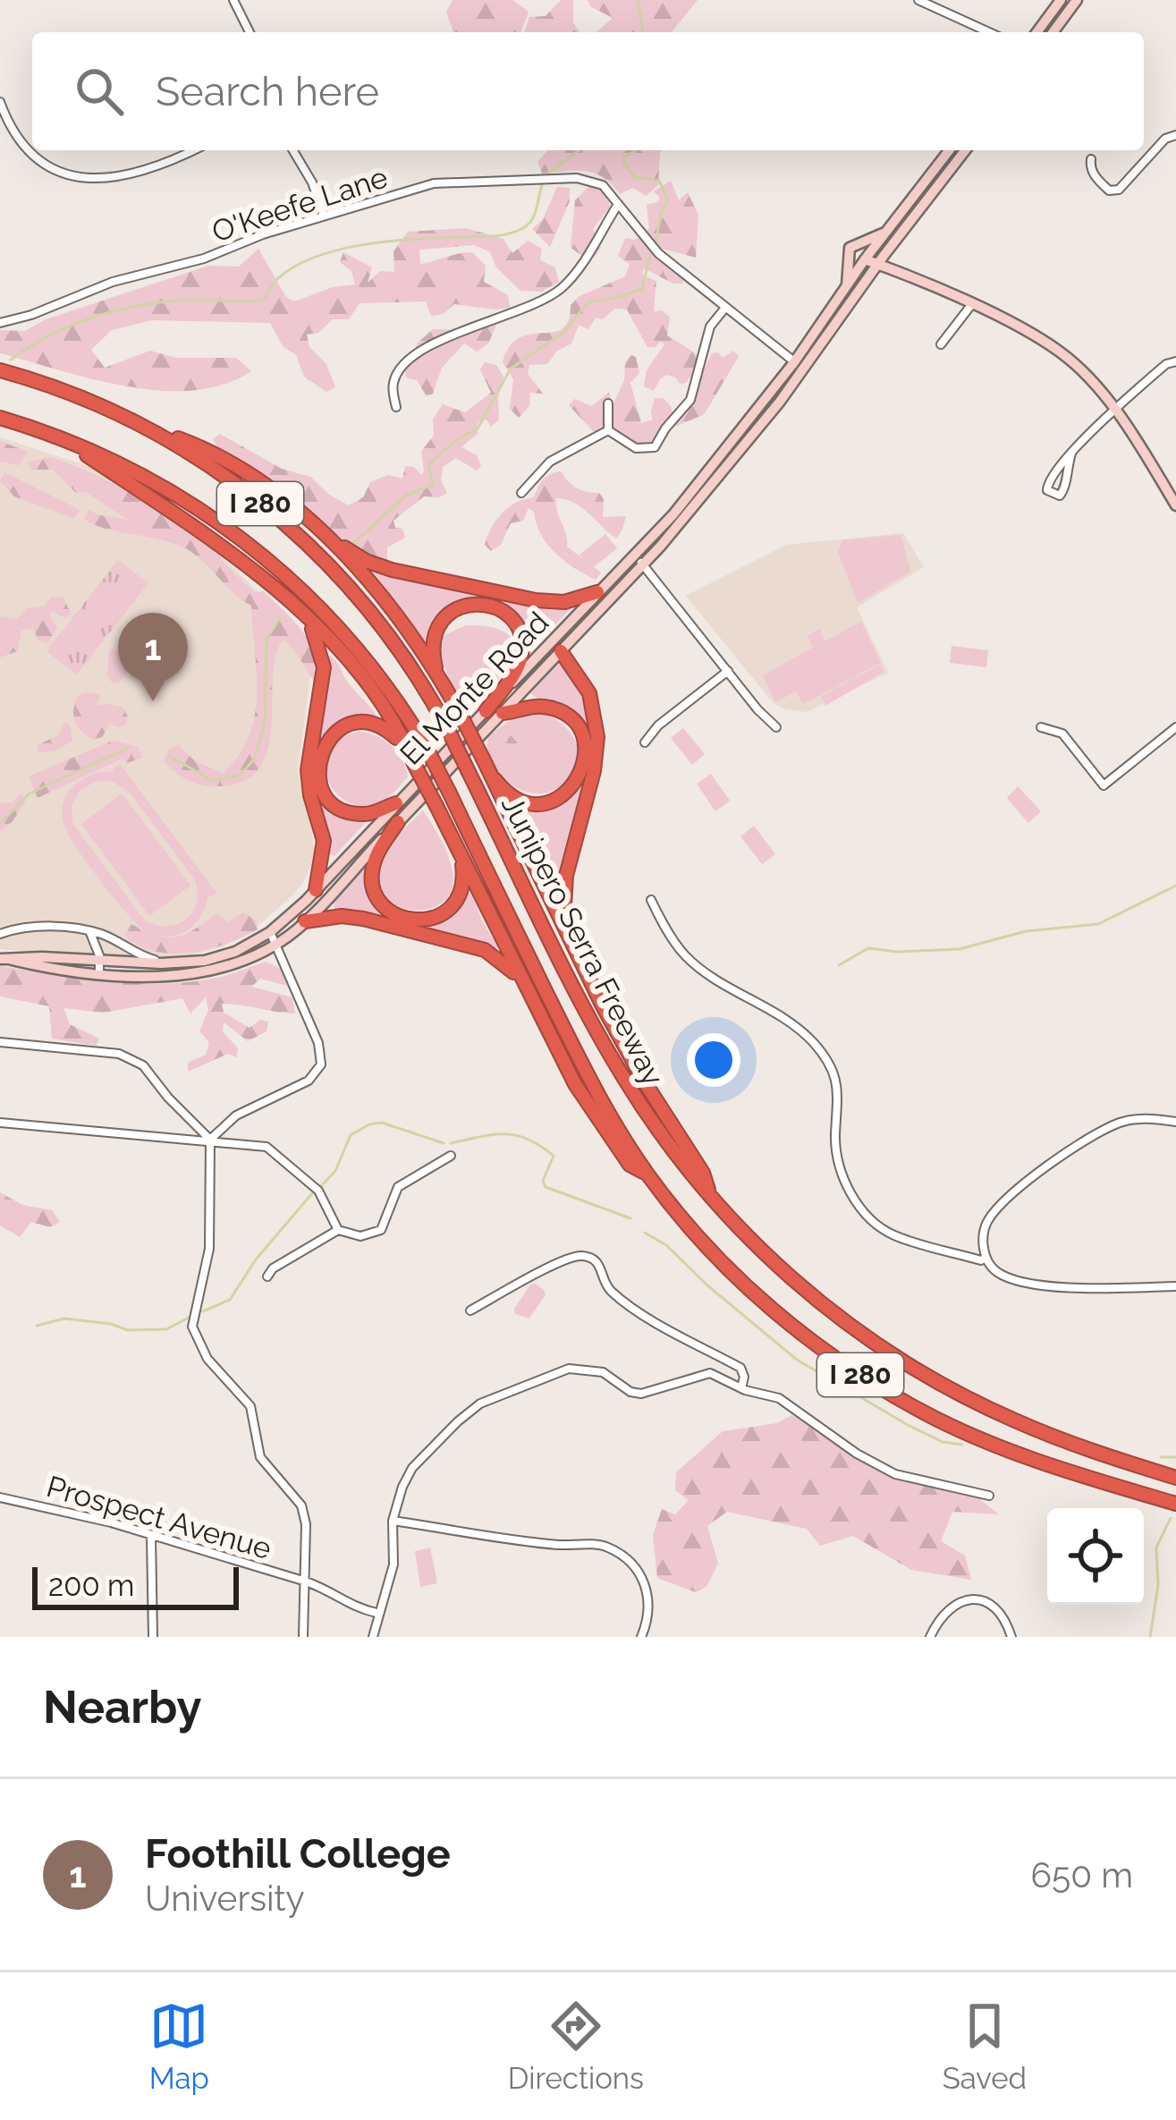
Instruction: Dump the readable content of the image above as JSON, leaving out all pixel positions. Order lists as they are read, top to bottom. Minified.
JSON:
{"streets":{"highway":["I 280","Junipero Serra Freeway"],"main road":["El Monte Road"],"street":["O'Keefe Lane","Prospect Avenue"]},"crossings":[["O'Keefe Lane","El Monte Road"]],"scale_bar":"200 m","page":{"search":"Search here","pins":"1","scale":"200 m","heading":"Nearby","list":[{"mark":"1","name":"Foothill College","note":"University","value":"650 m"}],"nav":["Map","Directions","Saved"]}}
